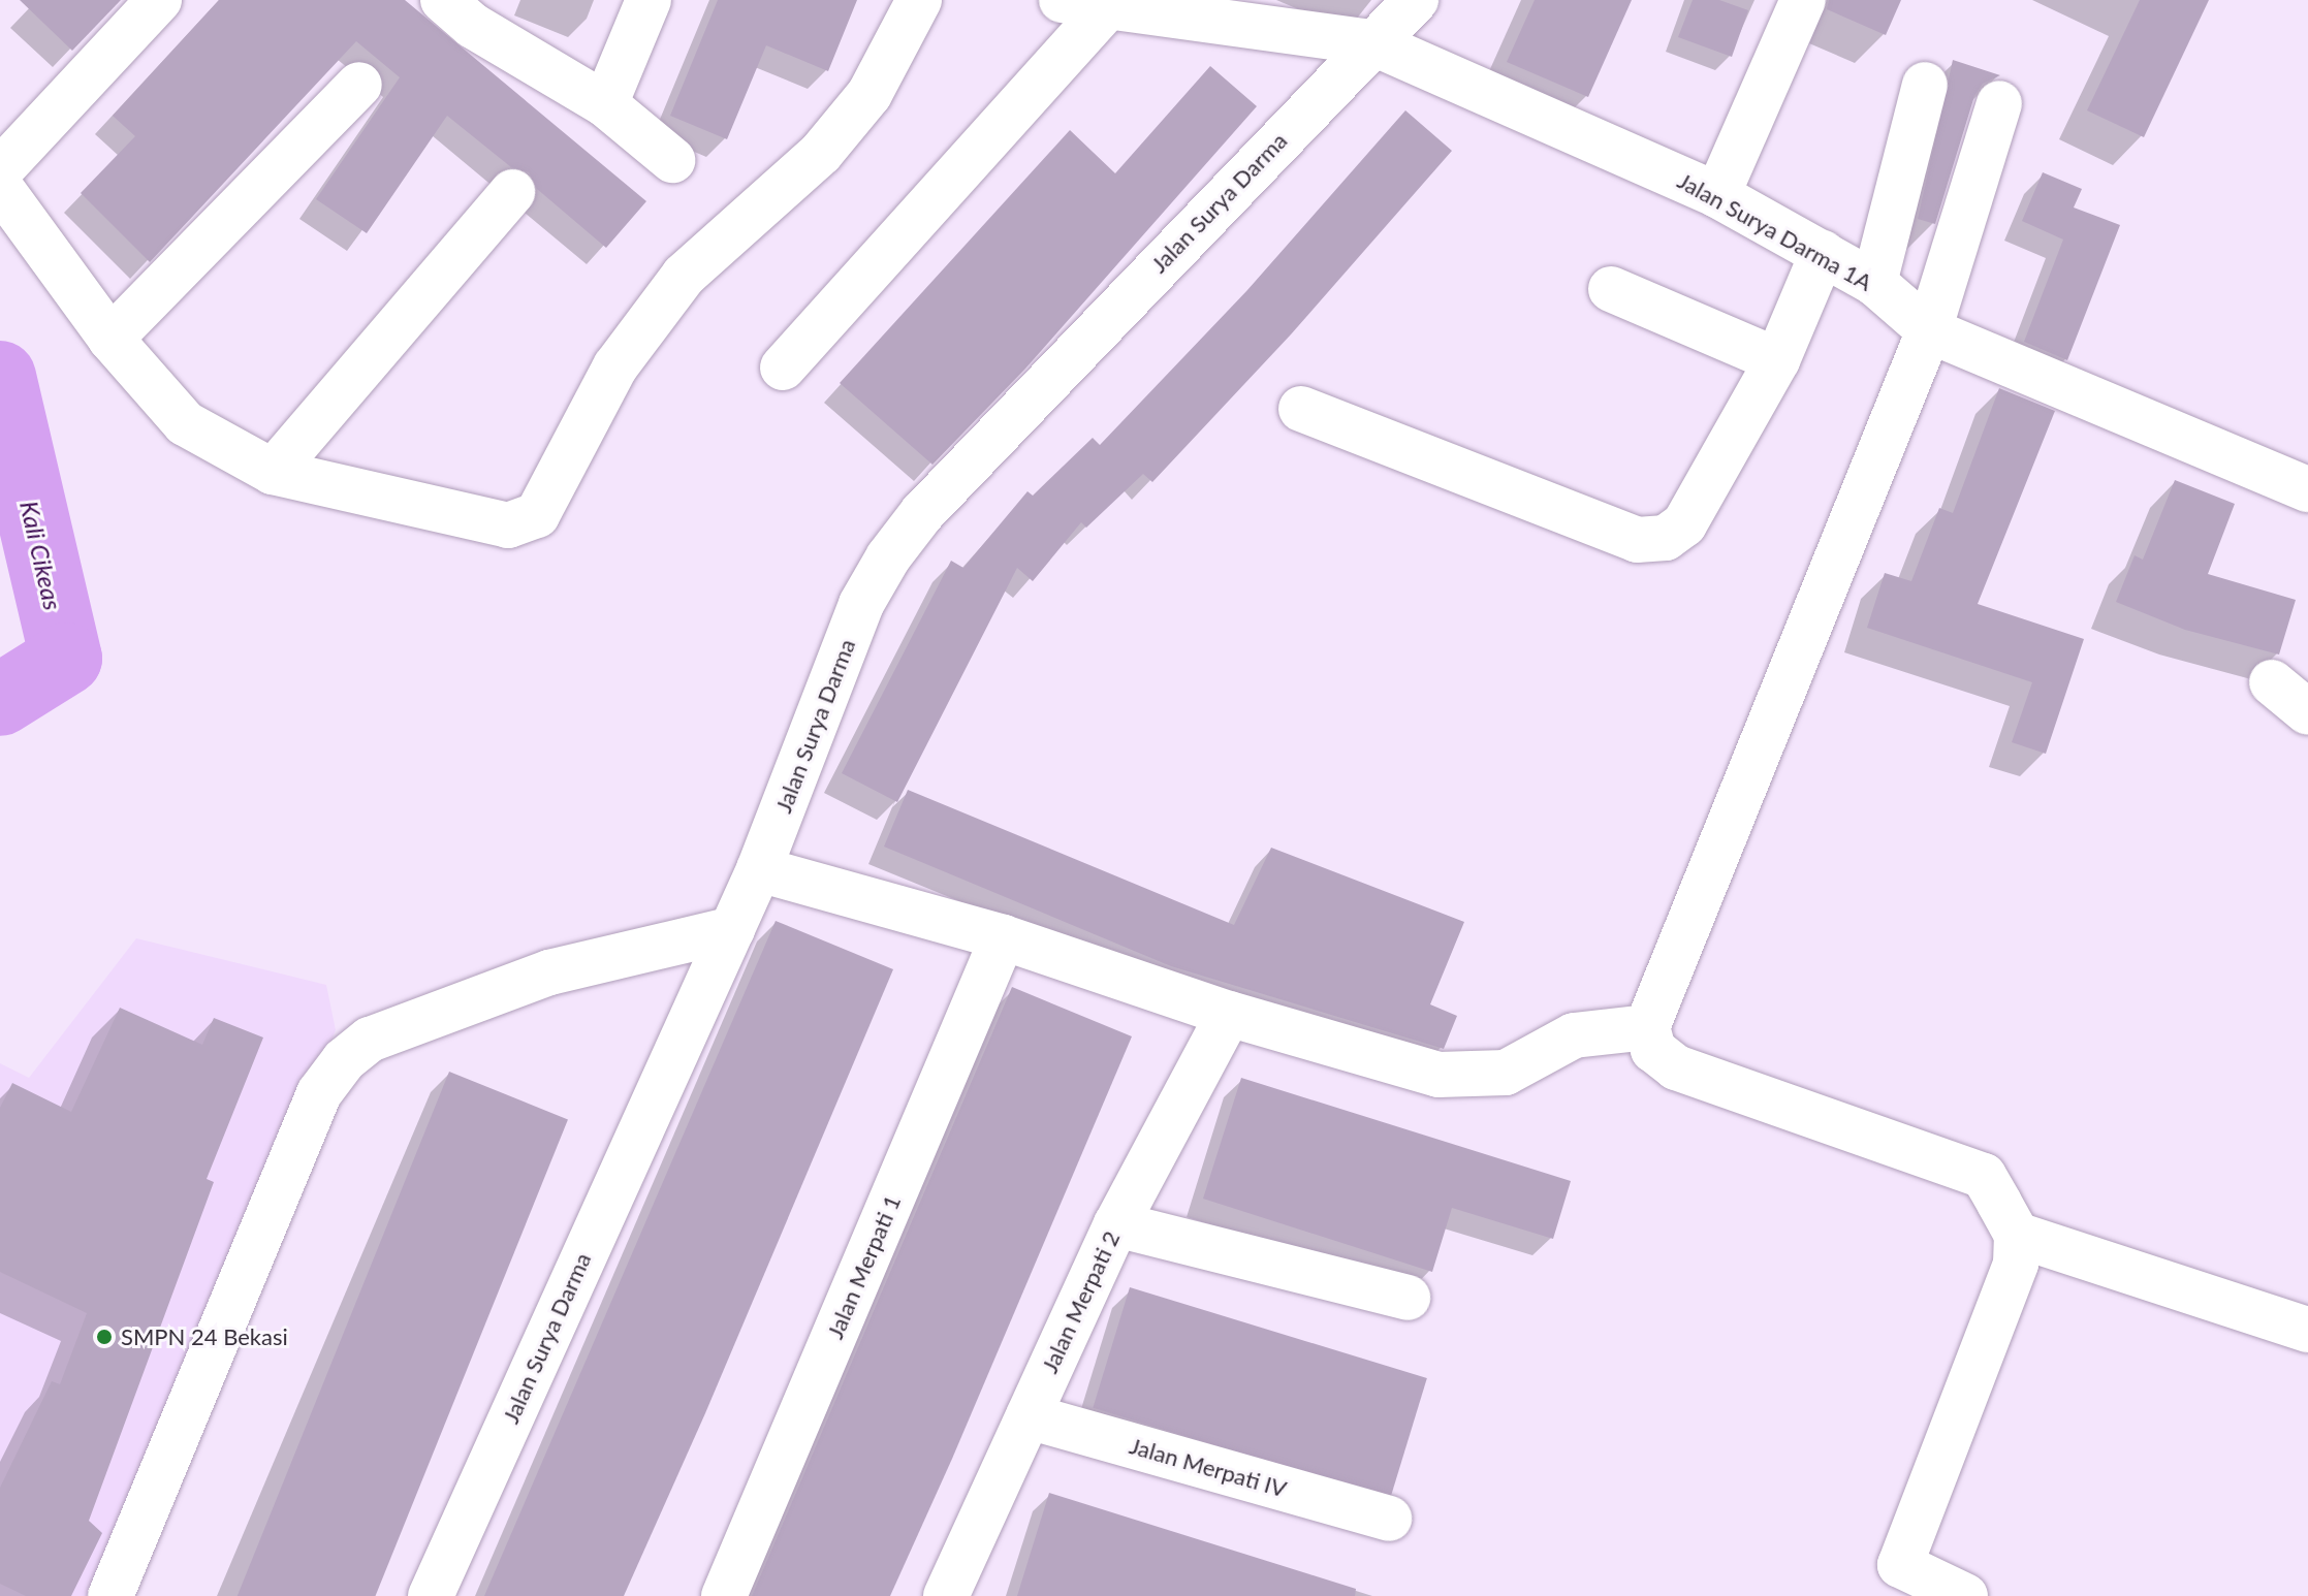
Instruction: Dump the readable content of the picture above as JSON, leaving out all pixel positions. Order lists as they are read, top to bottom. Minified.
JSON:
{"streets":{"street":["Jalan Surya Darma","Jalan Surya Darma 1A","Jalan Merpati 1","Jalan Merpati 2","Jalan Merpati IV"]},"crossings":[["Jalan Surya Darma","Jalan Surya Darma 1A"],["Jalan Merpati 2","Jalan Merpati IV"]],"water":["Kali Cikeas"],"places":["SMPN 24 Bekasi"]}
